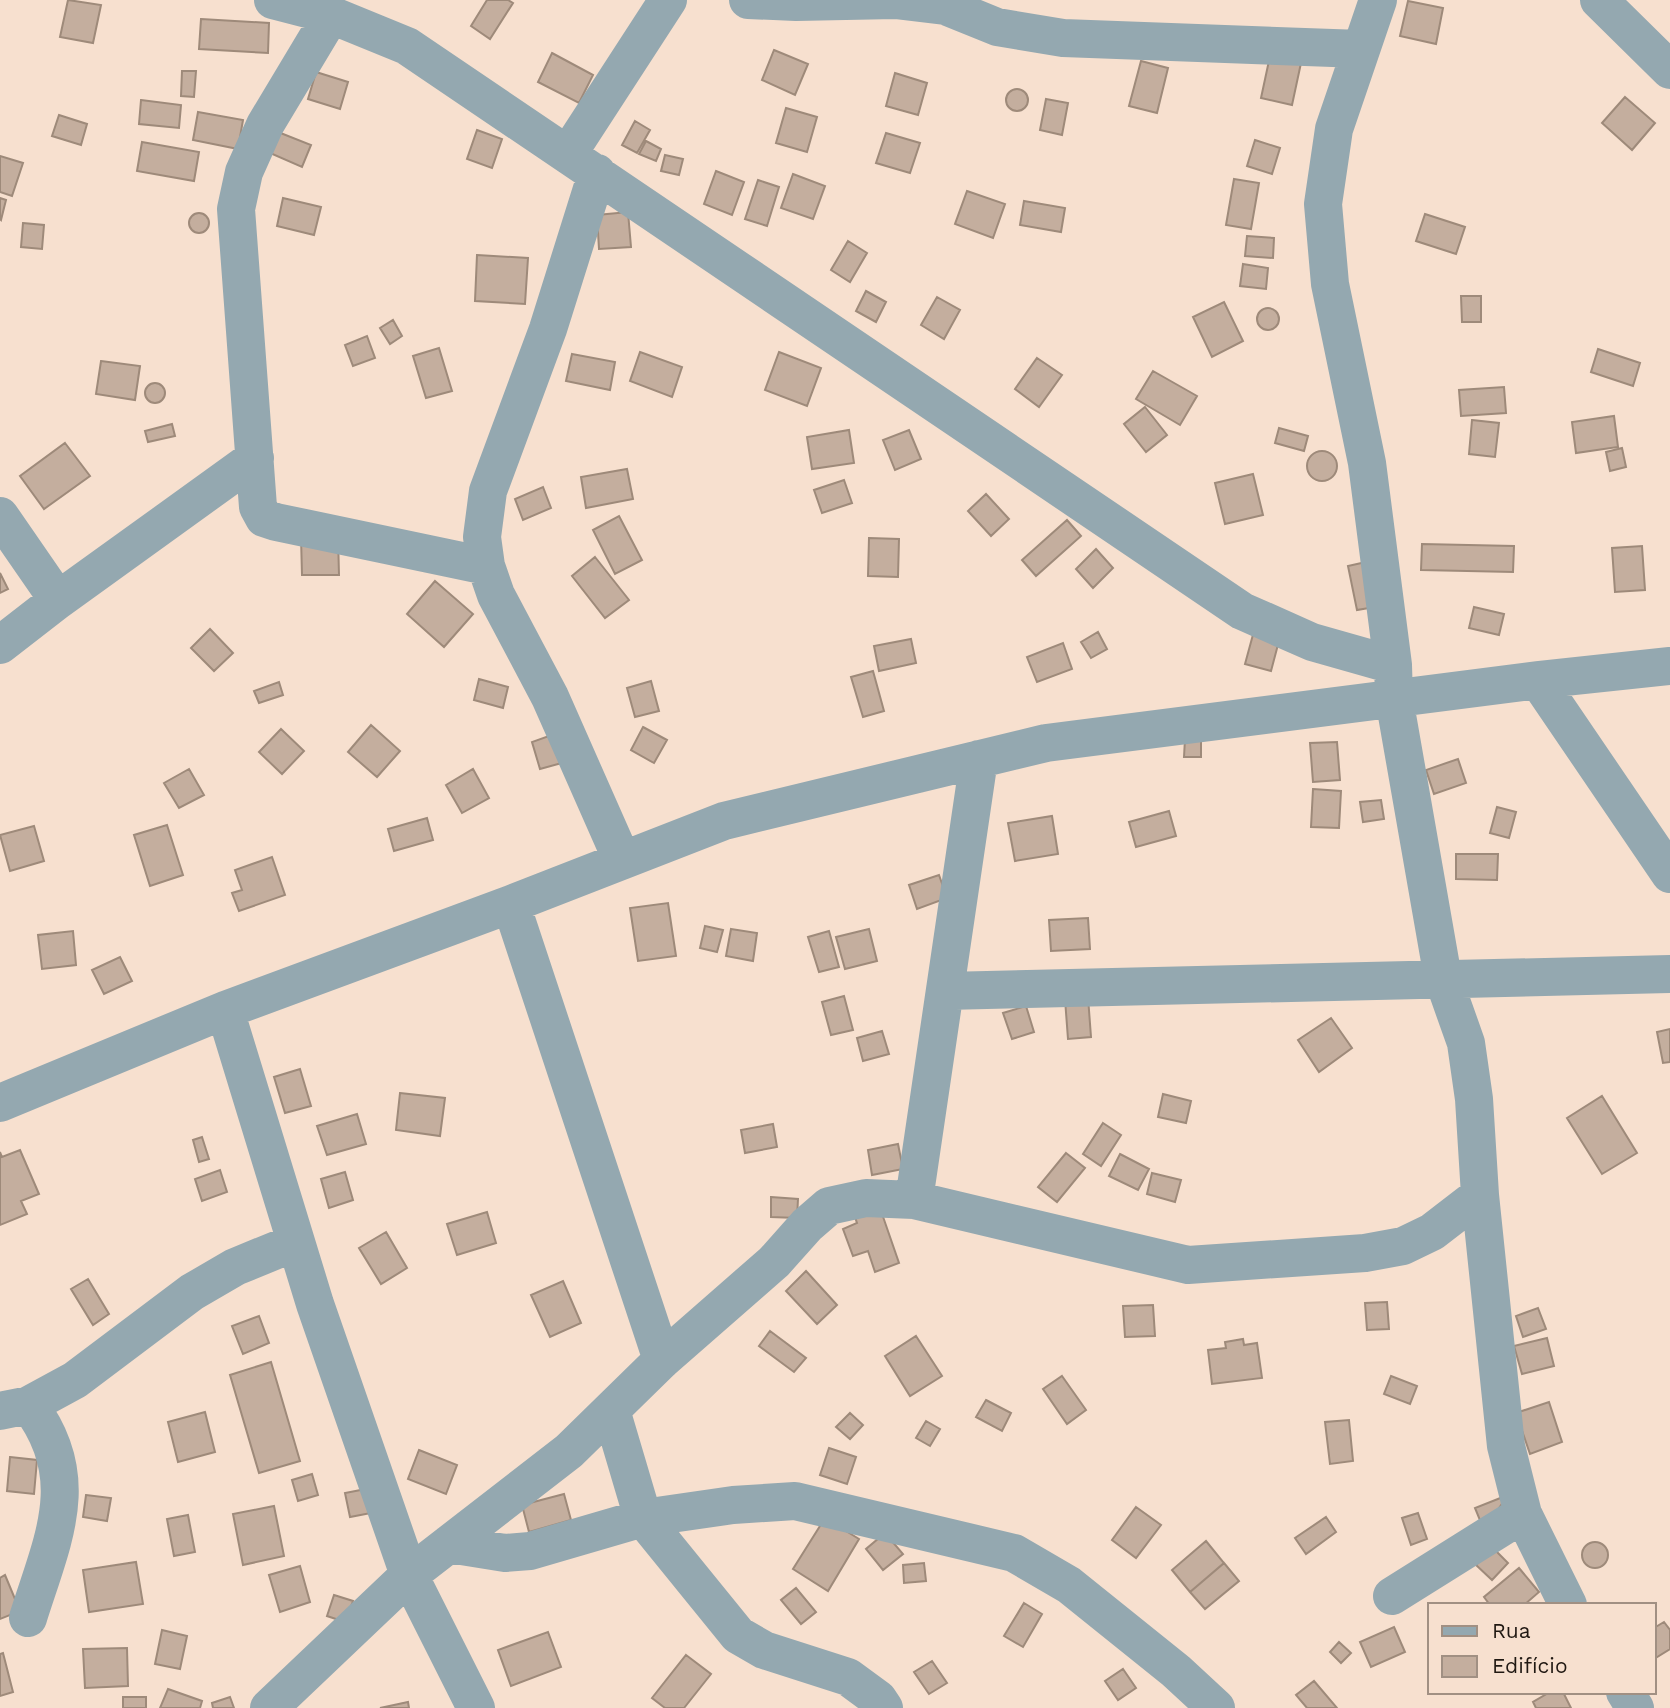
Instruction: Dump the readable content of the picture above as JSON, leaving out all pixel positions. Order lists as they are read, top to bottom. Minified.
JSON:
{"legend":["Rua","Edifício"]}
